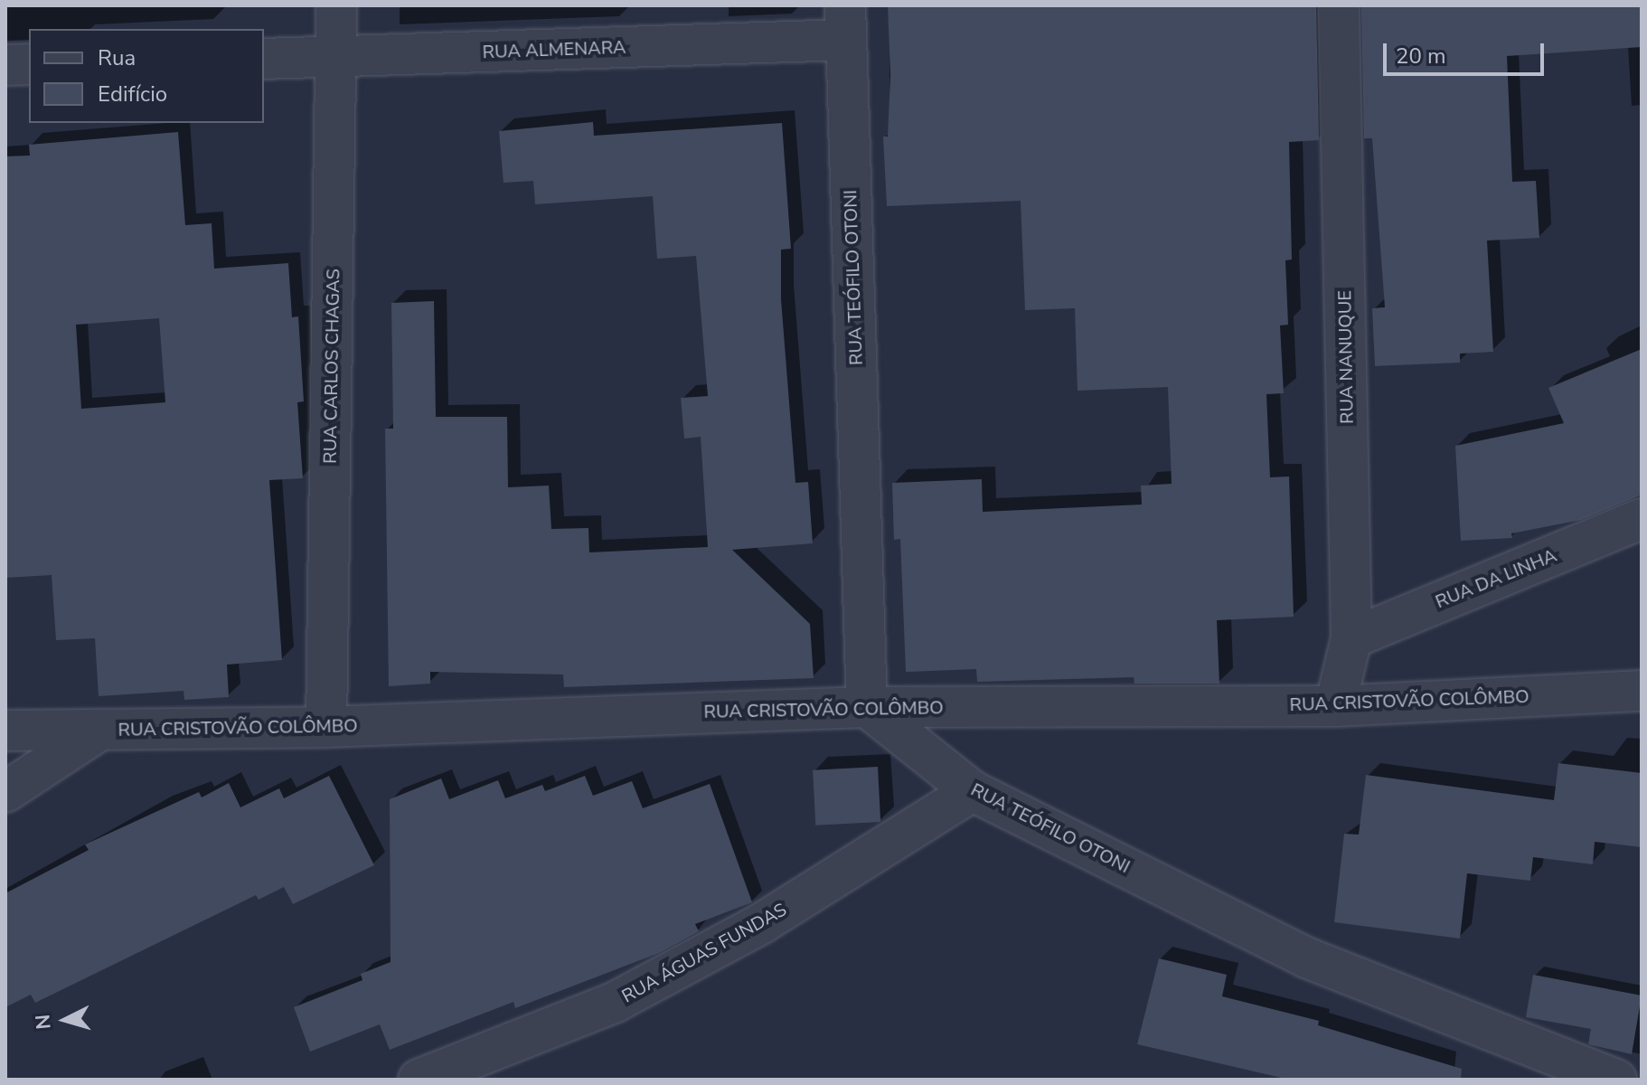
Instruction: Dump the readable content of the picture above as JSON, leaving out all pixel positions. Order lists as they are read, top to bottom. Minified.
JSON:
{"streets":{"street":["RUA ALMENARA","RUA TEÓFILO OTONI","RUA NANUQUE","RUA CARLOS CHAGAS","RUA DA LINHA","RUA CRISTOVÃO COLÔMBO","RUA ÁGUAS FUNDAS"]},"crossings":[["RUA ALMENARA","RUA TEÓFILO OTONI"],["RUA ALMENARA","RUA CARLOS CHAGAS"],["RUA TEÓFILO OTONI","RUA CRISTOVÃO COLÔMBO"],["RUA TEÓFILO OTONI","RUA ÁGUAS FUNDAS"],["RUA NANUQUE","RUA DA LINHA"],["RUA NANUQUE","RUA CRISTOVÃO COLÔMBO"],["RUA CARLOS CHAGAS","RUA CRISTOVÃO COLÔMBO"]],"legend":["Rua","Edifício"],"scale_bar":"20 m","north":"left"}
